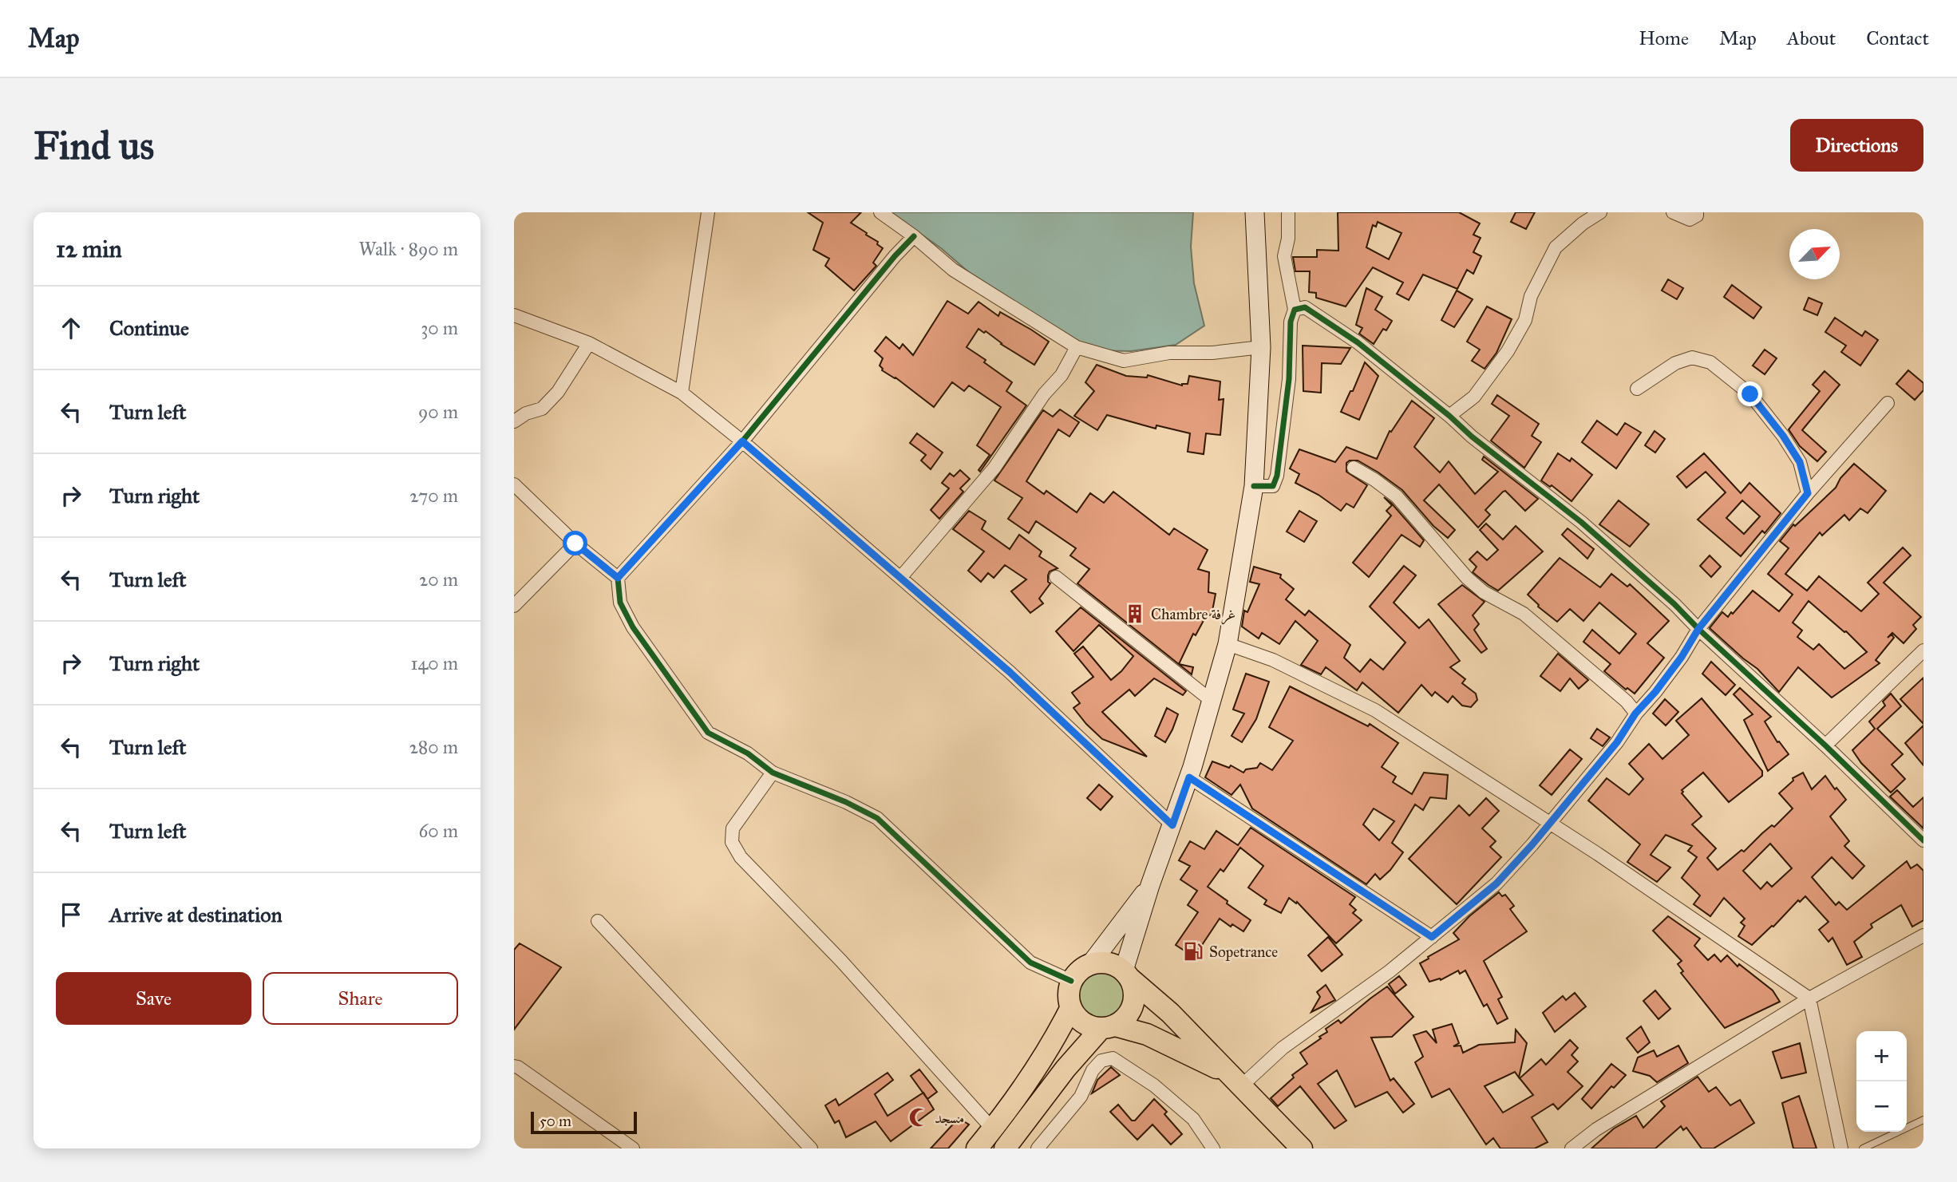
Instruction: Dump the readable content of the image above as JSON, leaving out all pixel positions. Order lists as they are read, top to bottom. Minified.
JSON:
{"places":{"building":["Chambre غرفة"],"fuel station":["Sopetrance"],"mosque":["مسجد"]},"scale_bar":"50 m","north":"top right","page":{"header":"Map","nav":["Home","Map","About","Contact"],"buttons":["Directions",["Save","Share"]],"title":"Find us","heading":["12 min","Walk · 890 m"],"list":[["Continue","30 m"],["Turn left","90 m"],["Turn right","270 m"],["Turn left","20 m"],["Turn right","140 m"],["Turn left","280 m"],["Turn left","60 m"],"Arrive at destination"],"map_buttons":["+","−"],"scale":"50 m"}}
